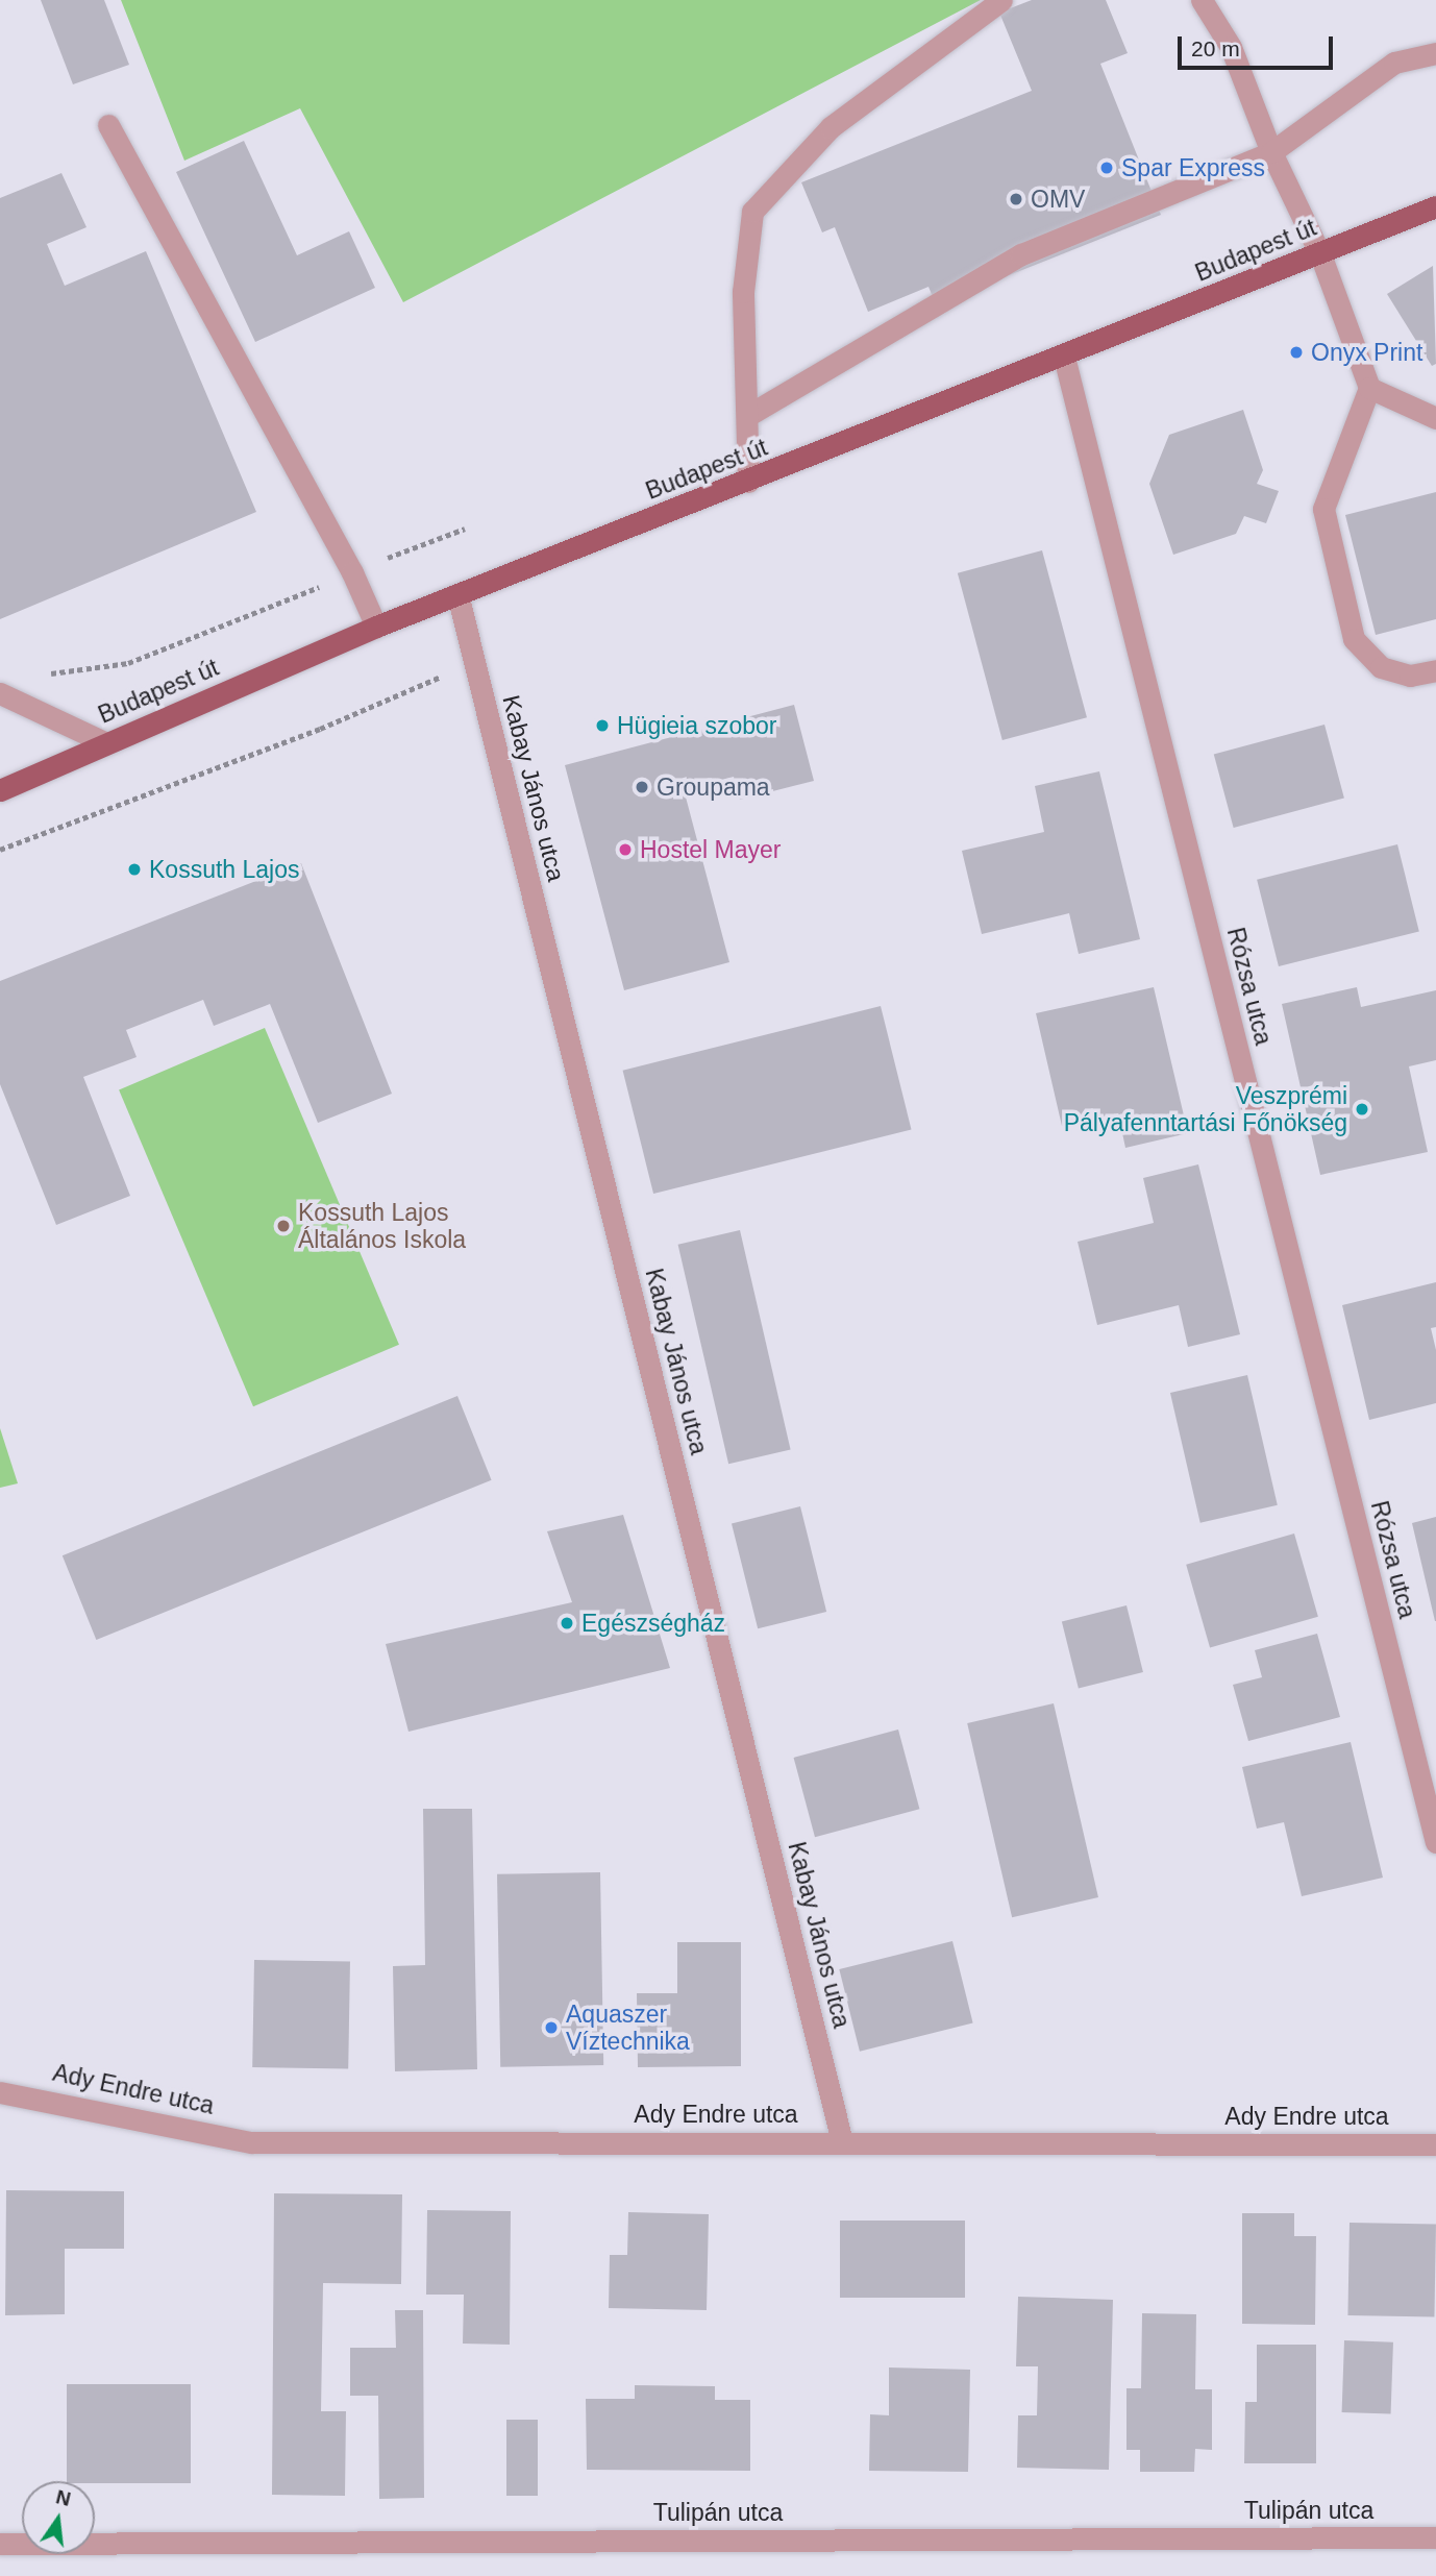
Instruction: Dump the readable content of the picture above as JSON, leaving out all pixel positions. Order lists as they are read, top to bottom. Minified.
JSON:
{"streets":{"main road":["Budapest út"],"street":["Kabay János utca","Rózsa utca","Ady Endre utca","Tulipán utca"]},"crossings":[["Budapest út","Kabay János utca"],["Budapest út","Rózsa utca"],["Kabay János utca","Ady Endre utca"]],"places":["Spar Express","OMV","Onyx Print","Hügieia szobor","Groupama","Hostel Mayer","Kossuth Lajos","Veszprémi Pályafenntartási Főnökség","Kossuth Lajos Általános Iskola","Egészségház","Aquaszer Víztechnika"],"scale_bar":"20 m","north":"top"}
